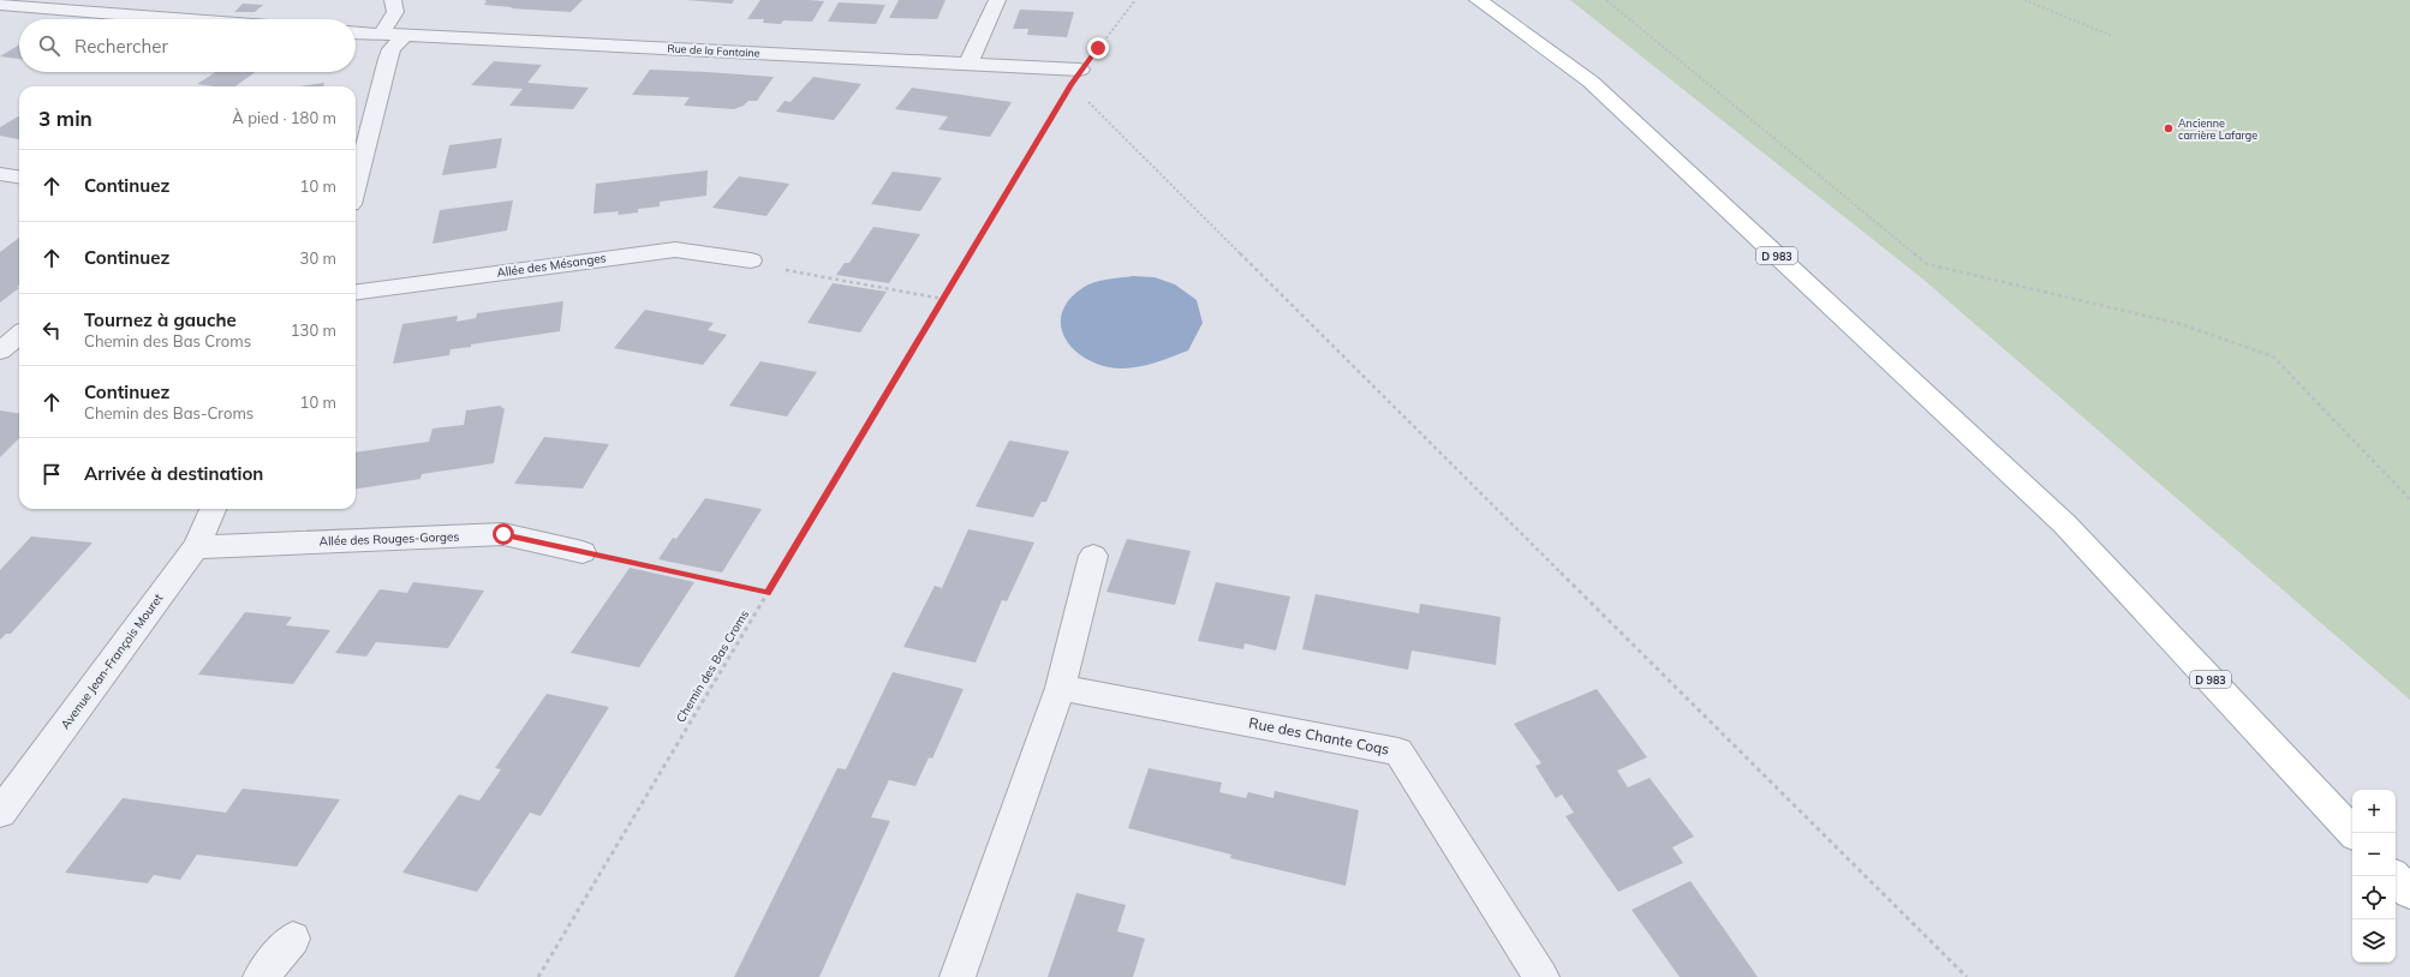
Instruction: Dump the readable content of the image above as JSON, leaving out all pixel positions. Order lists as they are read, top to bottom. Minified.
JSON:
{"streets":{"main road":["D 983"],"street":["Rue de la Fontaine","Allée des Mésanges","Allée des Rouges-Gorges","Avenue Jean-François Mouret","Rue des Chante Coqs"],"path":["Chemin des Bas Croms"]},"crossings":[["Rue de la Fontaine","Chemin des Bas Croms"],["Allée des Rouges-Gorges","Avenue Jean-François Mouret"]],"places":["Ancienne carrière Lafarge"],"page":{"search":"Rechercher","heading":["3 min","À pied · 180 m"],"list":[["Continuez","10 m"],["Continuez","30 m"],["Tournez à gauche","Chemin des Bas Croms","130 m"],["Continuez","Chemin des Bas-Croms","10 m"],"Arrivée à destination"],"map_buttons":["+","−"]}}
